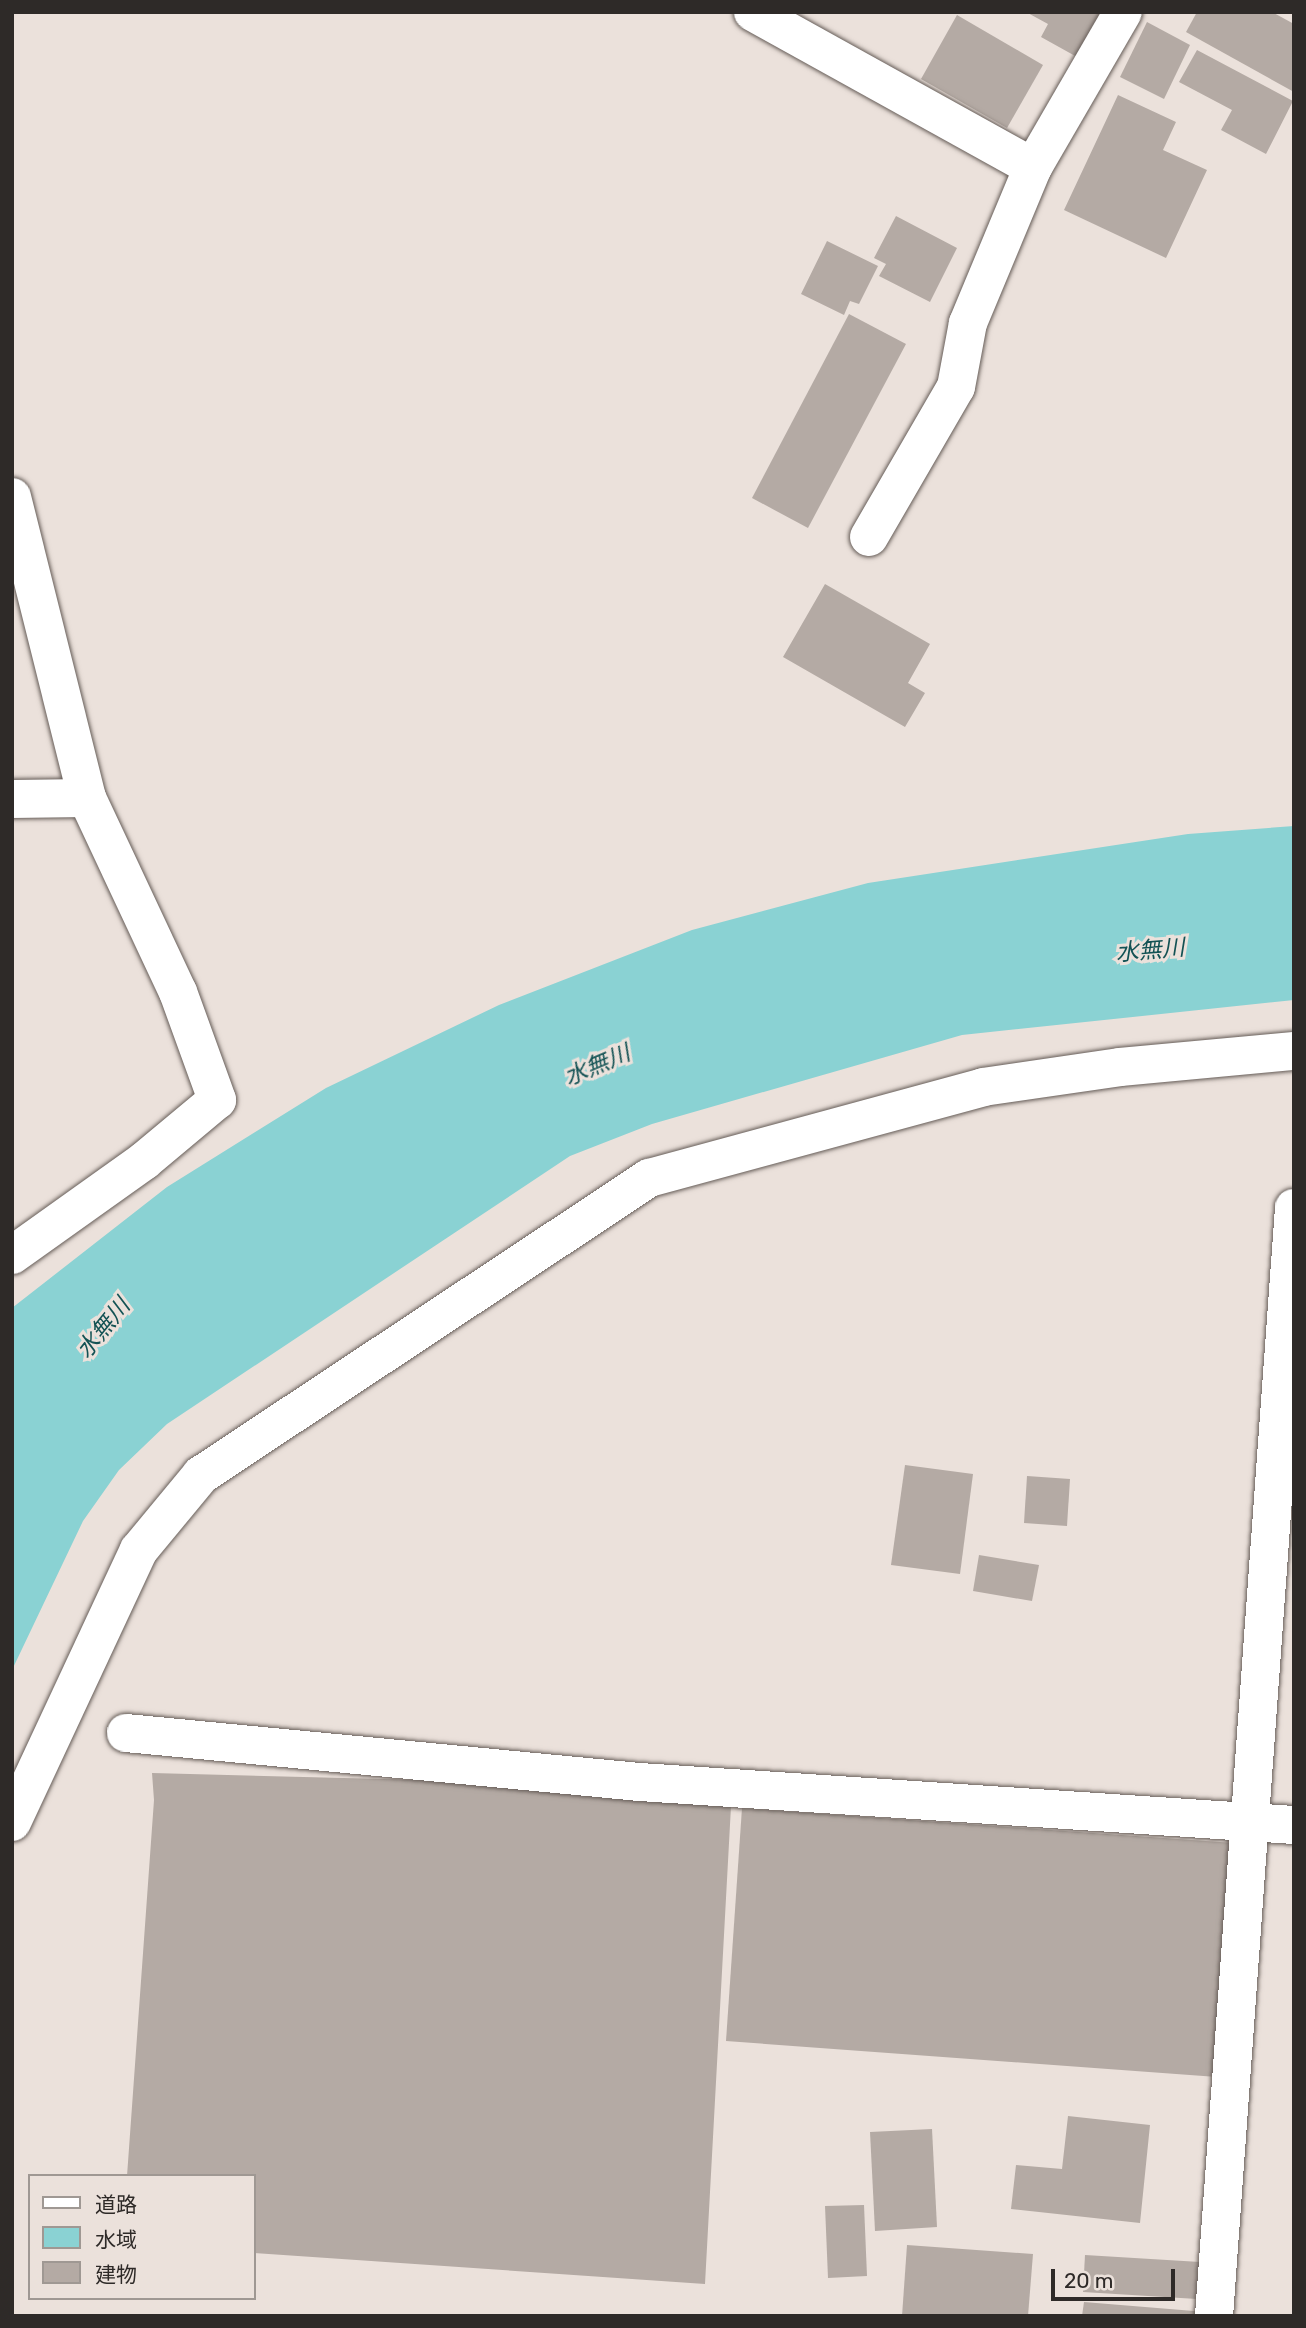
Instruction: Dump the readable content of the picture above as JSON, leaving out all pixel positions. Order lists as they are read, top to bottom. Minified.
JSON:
{"water":["水無川"],"legend":["道路","水域","建物"],"scale_bar":"20 m"}
